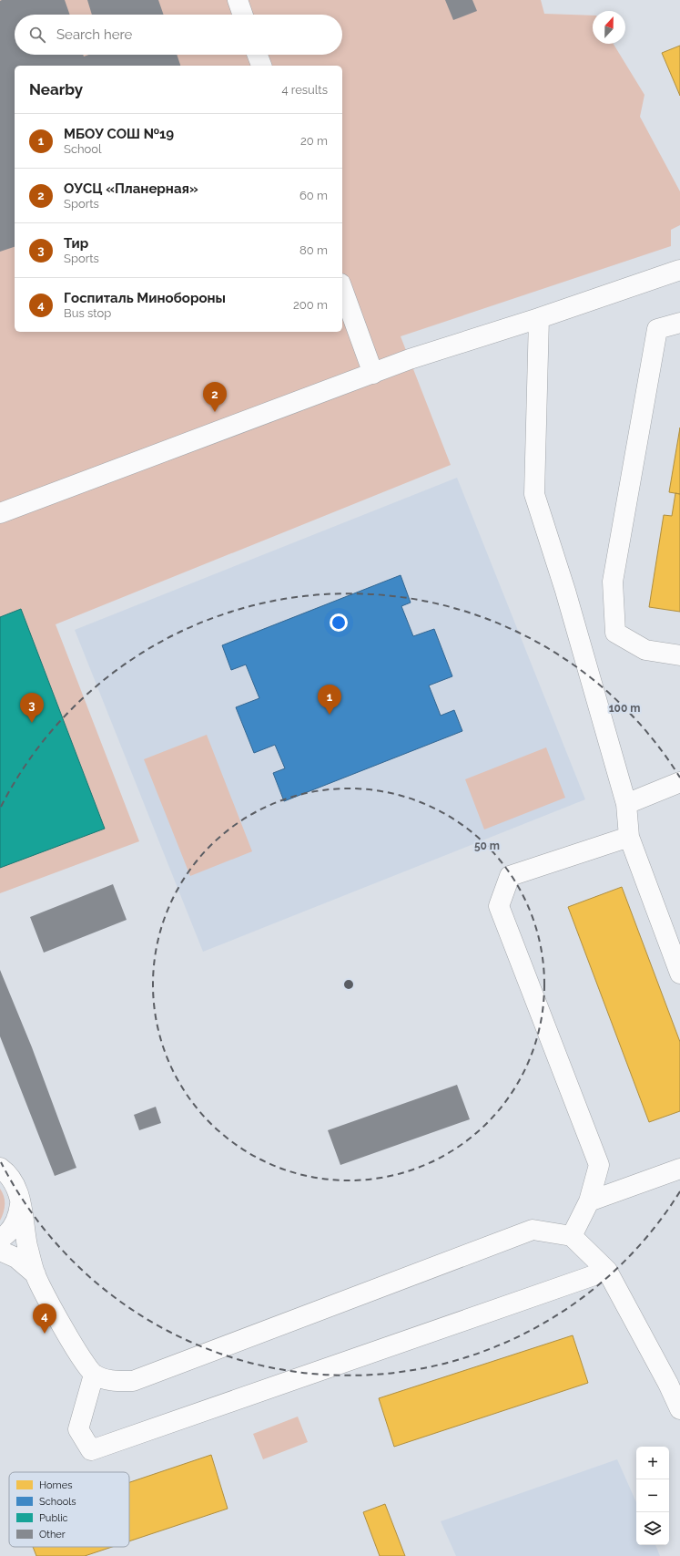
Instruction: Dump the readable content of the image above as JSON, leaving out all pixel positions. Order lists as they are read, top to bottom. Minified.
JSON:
{"legend":["Homes","Schools","Public","Other"],"north":"top","page":{"search":"Search here","heading":["Nearby","4 results"],"list":[{"mark":"1","name":"МБОУ СОШ №19","note":"School","value":"20 m"},{"mark":"2","name":"ОУСЦ «Планерная»","note":"Sports","value":"60 m"},{"mark":"3","name":"Тир","note":"Sports","value":"80 m"},{"mark":"4","name":"Госпиталь Минобороны","note":"Bus stop","value":"200 m"}],"pins":["2","1","3","4"],"map_buttons":["+","−"]},"rings":["100 m","50 m"]}
